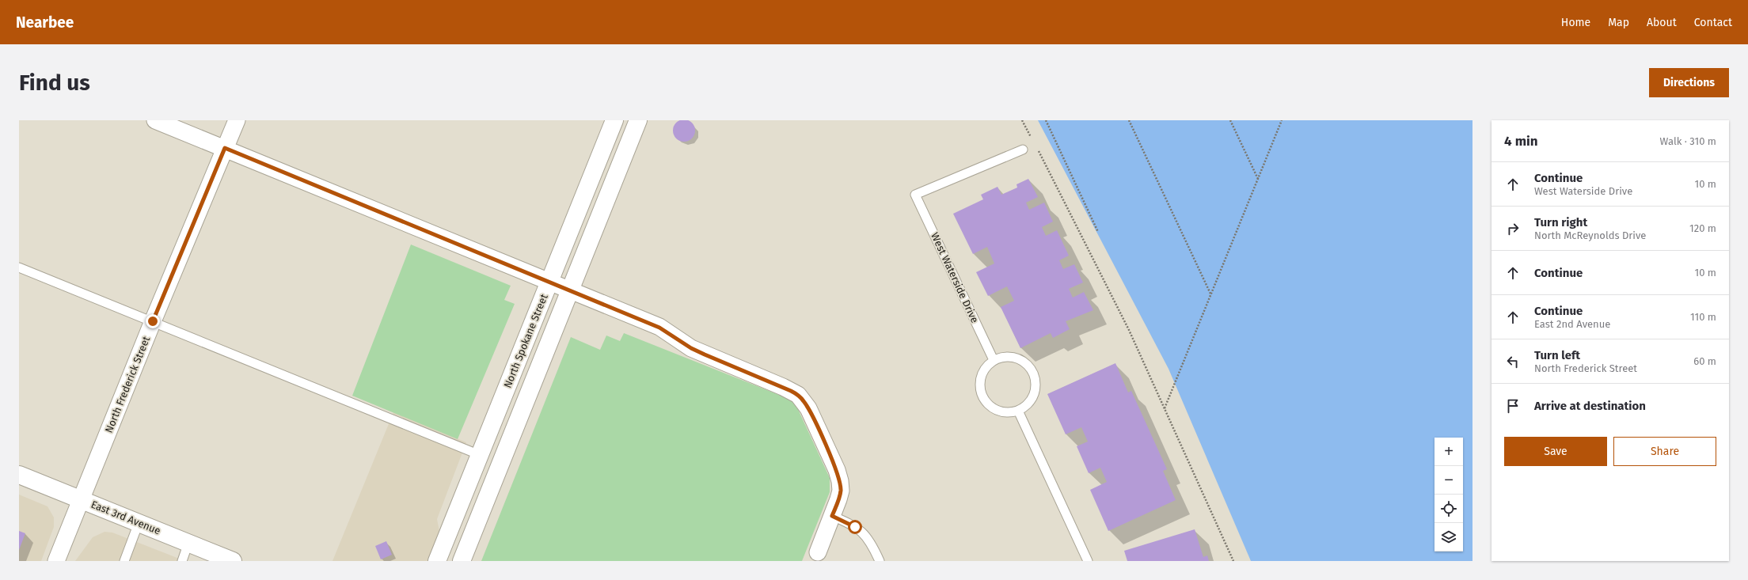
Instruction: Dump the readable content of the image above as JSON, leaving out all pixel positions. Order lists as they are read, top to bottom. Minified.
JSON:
{"streets":{"main road":["North Spokane Street","East 3rd Avenue"],"street":["North Frederick Street"],"lane":["West Waterside Drive"]},"crossings":[["North Frederick Street","East 3rd Avenue"]],"page":{"header":"Nearbee","nav":["Home","Map","About","Contact"],"buttons":["Directions",["Save","Share"]],"title":"Find us","heading":["4 min","Walk · 310 m"],"list":[["Continue","West Waterside Drive","10 m"],["Turn right","North McReynolds Drive","120 m"],["Continue","10 m"],["Continue","East 2nd Avenue","110 m"],["Turn left","North Frederick Street","60 m"],"Arrive at destination"],"map_buttons":["+","−"]}}
